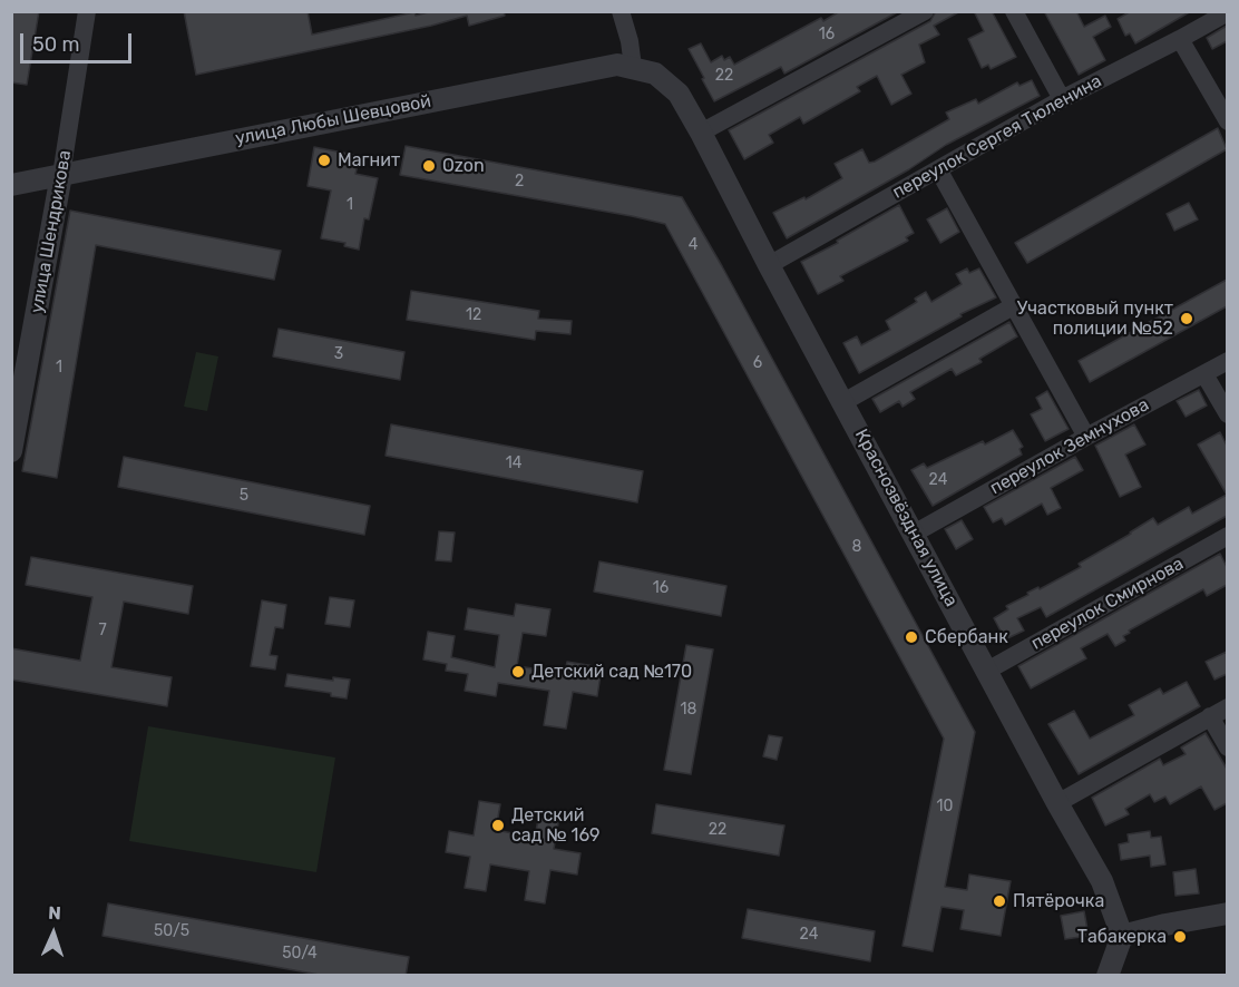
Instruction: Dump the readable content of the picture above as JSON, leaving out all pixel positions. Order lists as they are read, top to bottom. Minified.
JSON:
{"streets":{"street":["улица Любы Шевцовой","переулок Сергея Тюленина","улица Шендрикова","переулок Земнухова","Краснозвёздная улица","переулок Смирнова"]},"crossings":[["улица Любы Шевцовой","улица Шендрикова"],["улица Любы Шевцовой","Краснозвёздная улица"],["переулок Сергея Тюленина","Краснозвёздная улица"],["переулок Земнухова","Краснозвёздная улица"],["Краснозвёздная улица","переулок Смирнова"]],"places":["Магнит","Ozon","Участковый пункт полиции №52","Сбербанк","Детский сад №170","Детский сад № 169","Пятёрочка","Табакерка"],"house_numbers":["16","22","2","1","4","12","3","6","1","14","24","5","8","16","7","18","10","22","50/5","24","50/4"],"scale_bar":"50 m","north":"top"}
